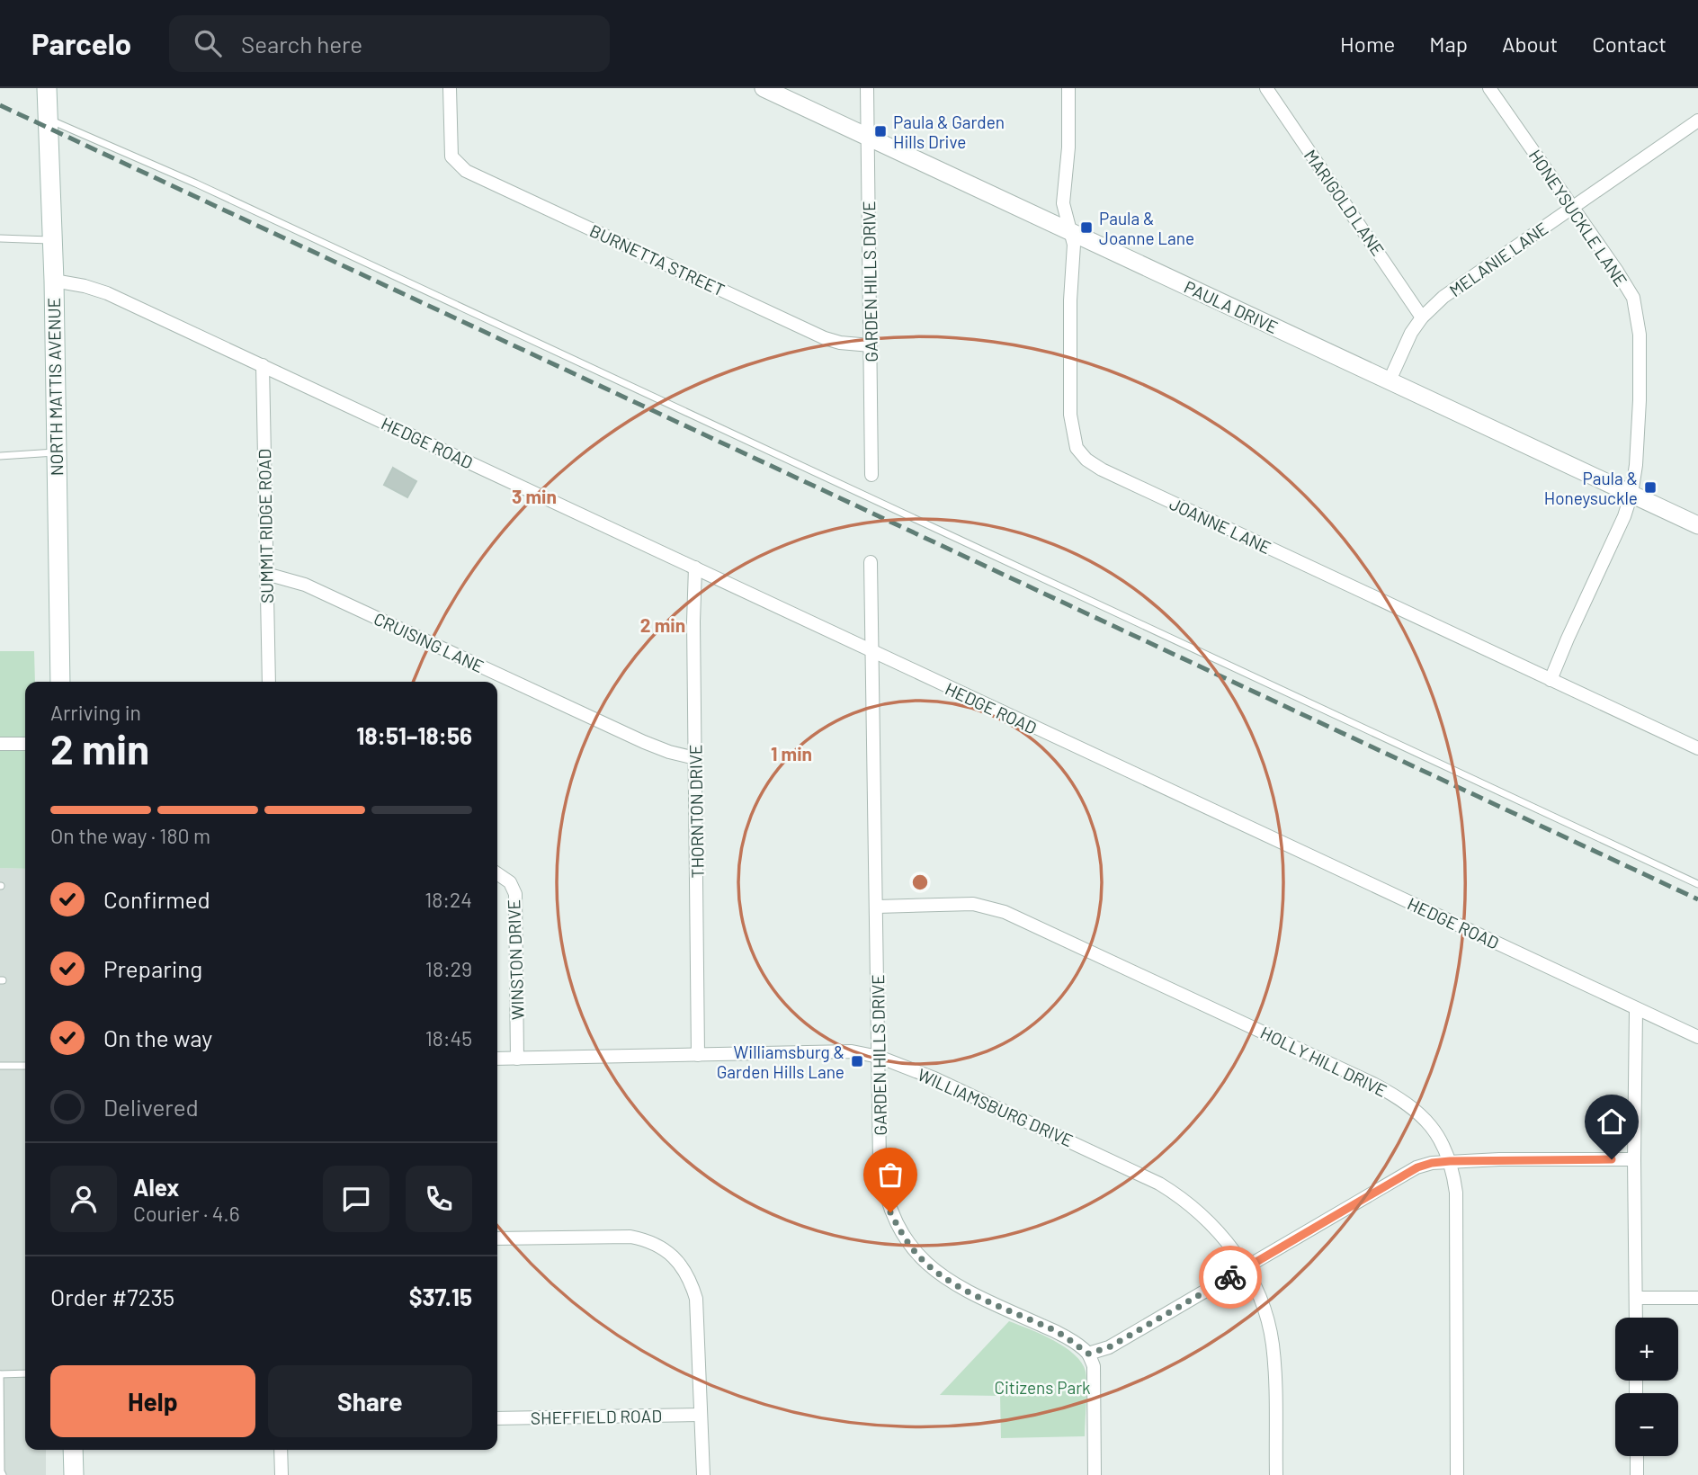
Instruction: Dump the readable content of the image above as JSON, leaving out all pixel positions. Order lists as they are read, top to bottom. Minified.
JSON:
{"streets":{"main road":["NORTH MATTIS AVENUE"],"street":["MARIGOLD LANE","HONEYSUCKLE LANE","MELANIE LANE","BURNETTA STREET","GARDEN HILLS DRIVE","PAULA DRIVE","HEDGE ROAD","JOANNE LANE","SUMMIT RIDGE ROAD","CRUISING LANE","THORNTON DRIVE","WINSTON DRIVE","HOLLY HILL DRIVE","WILLIAMSBURG DRIVE","SHEFFIELD ROAD"]},"crossings":[["MARIGOLD LANE","MELANIE LANE"],["HONEYSUCKLE LANE","MELANIE LANE"],["HONEYSUCKLE LANE","PAULA DRIVE"],["HONEYSUCKLE LANE","JOANNE LANE"],["MELANIE LANE","PAULA DRIVE"],["BURNETTA STREET","GARDEN HILLS DRIVE"],["GARDEN HILLS DRIVE","PAULA DRIVE"],["GARDEN HILLS DRIVE","HEDGE ROAD"],["GARDEN HILLS DRIVE","HOLLY HILL DRIVE"],["GARDEN HILLS DRIVE","WILLIAMSBURG DRIVE"],["PAULA DRIVE","JOANNE LANE"],["NORTH MATTIS AVENUE","HEDGE ROAD"],["HEDGE ROAD","SUMMIT RIDGE ROAD"],["HEDGE ROAD","THORNTON DRIVE"],["SUMMIT RIDGE ROAD","CRUISING LANE"],["CRUISING LANE","THORNTON DRIVE"],["THORNTON DRIVE","WILLIAMSBURG DRIVE"],["WINSTON DRIVE","WILLIAMSBURG DRIVE"]],"parks":["Citizens Park"],"places":{"transit":["Paula & Garden Hills Drive","Paula & Joanne Lane","Paula & Honeysuckle","Williamsburg & Garden Hills Lane"]},"page":{"header":"Parcelo","search":"Search here","nav":["Home","Map","About","Contact"],"heading":["2 min","Arriving in","18:51–18:56"],"panel":["Alex","Courier · 4.6","Order #7235","$37.15"],"bar":"On the way · 180 m","list":[["Confirmed","18:24"],["Preparing","18:29"],["On the way","18:45"],"Delivered"],"map_buttons":["+","−"],"buttons":["Help","Share"]},"rings":["3 min","2 min","1 min"]}
